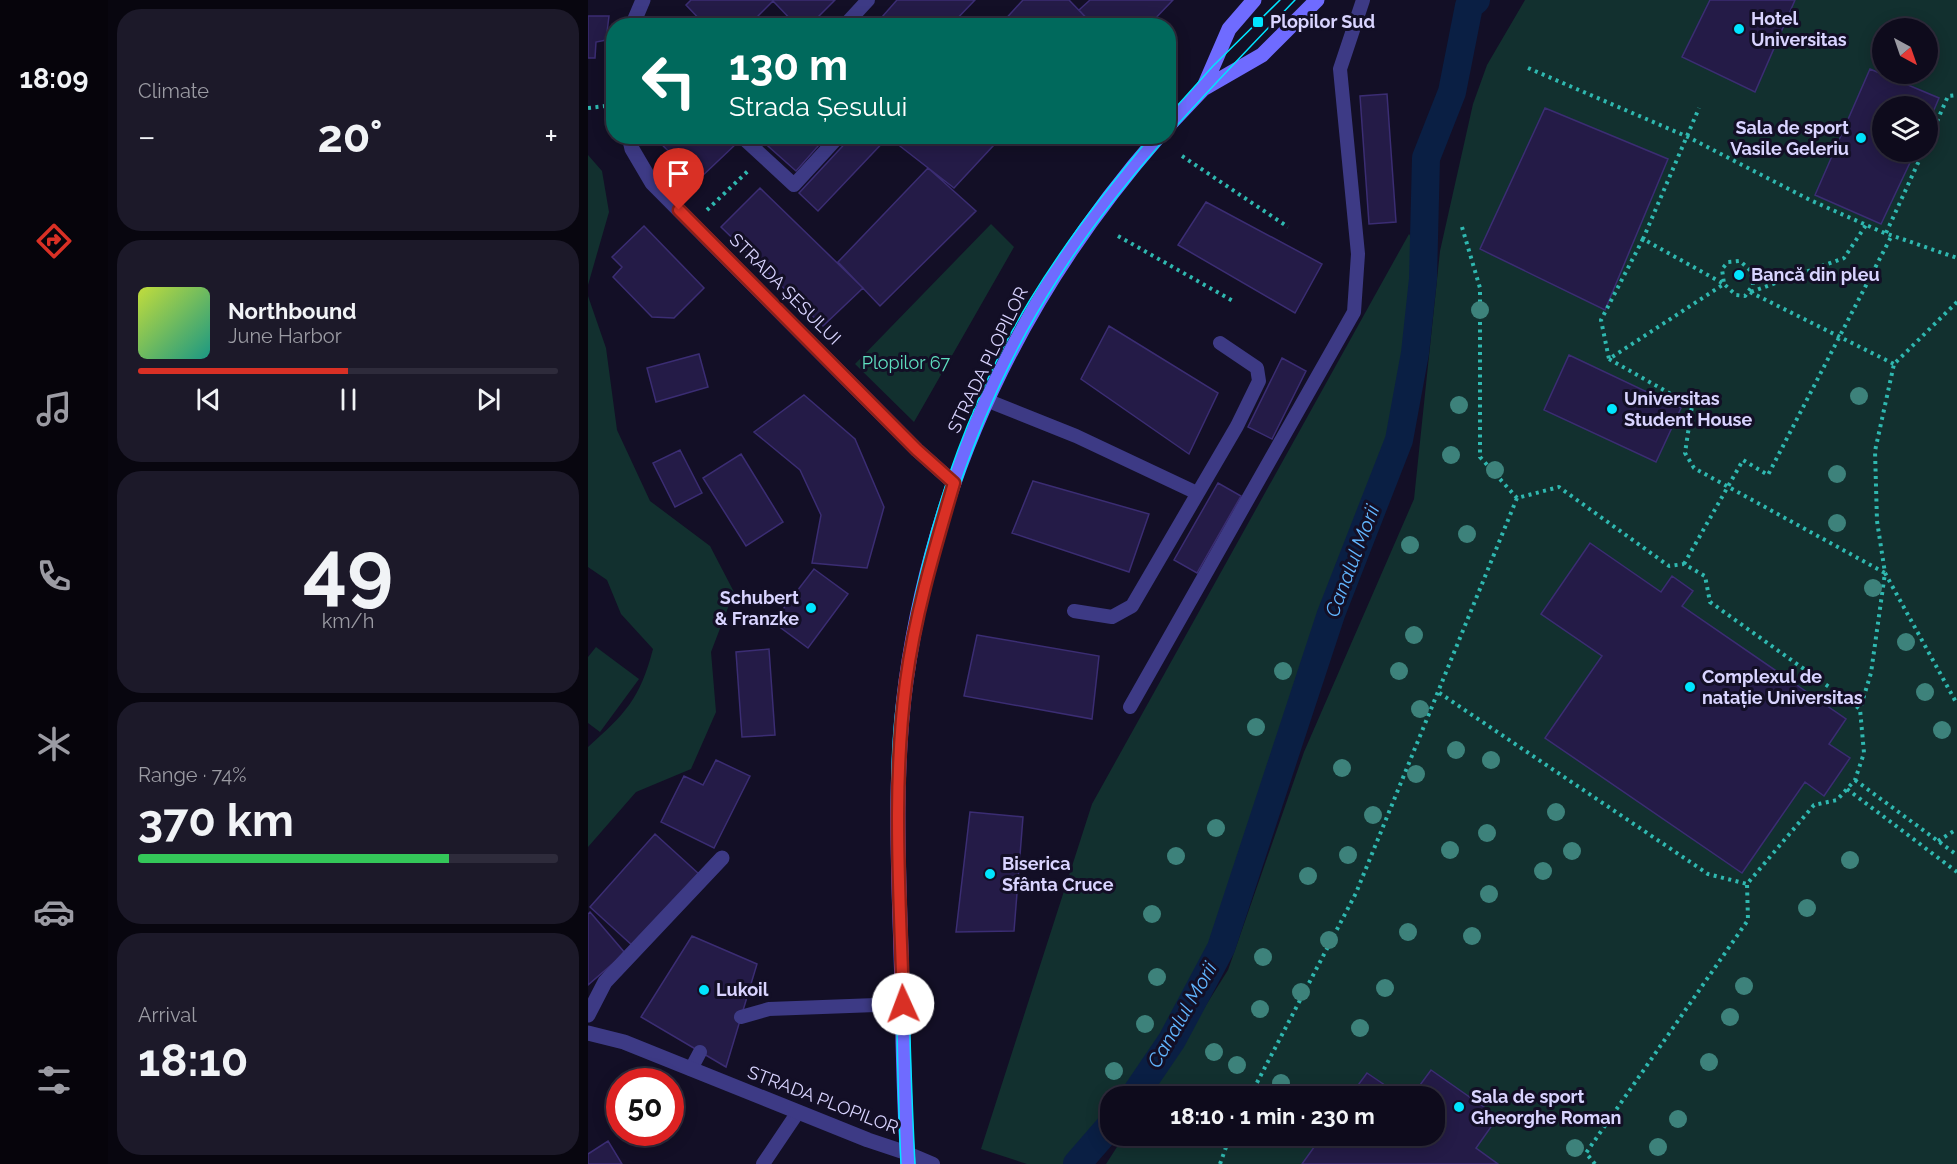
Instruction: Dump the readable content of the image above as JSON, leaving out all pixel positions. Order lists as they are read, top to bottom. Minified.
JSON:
{"streets":{"main road":["STRADA PLOPILOR"],"street":["STRADA ȘESULUI"]},"crossings":[["STRADA ȘESULUI","STRADA PLOPILOR"]],"water":["Canalul Morii"],"parks":["Plopilor 67"],"places":{"transit":["Plopilor Sud"],"other":["Hotel Universitas","Sala de sport Vasile Geleriu","Bancă din pleu","Universitas Student House","Schubert & Franzke","Complexul de natație Universitas","Biserica Sfânta Cruce","Lukoil","Sala de sport Gheorghe Roman"]},"north":"bottom right","page":{"tabs":"18:09","tile":["Climate",["49","km/h"],["Range · 74%","370 km"],["Arrival","18:10"]],"turn":["130 m","Strada Șesului"],"heat":["−","20°","+"],"song":["Northbound","June Harbor"],"limit":"50","trip":"18:10 · 1 min · 230 m"}}
